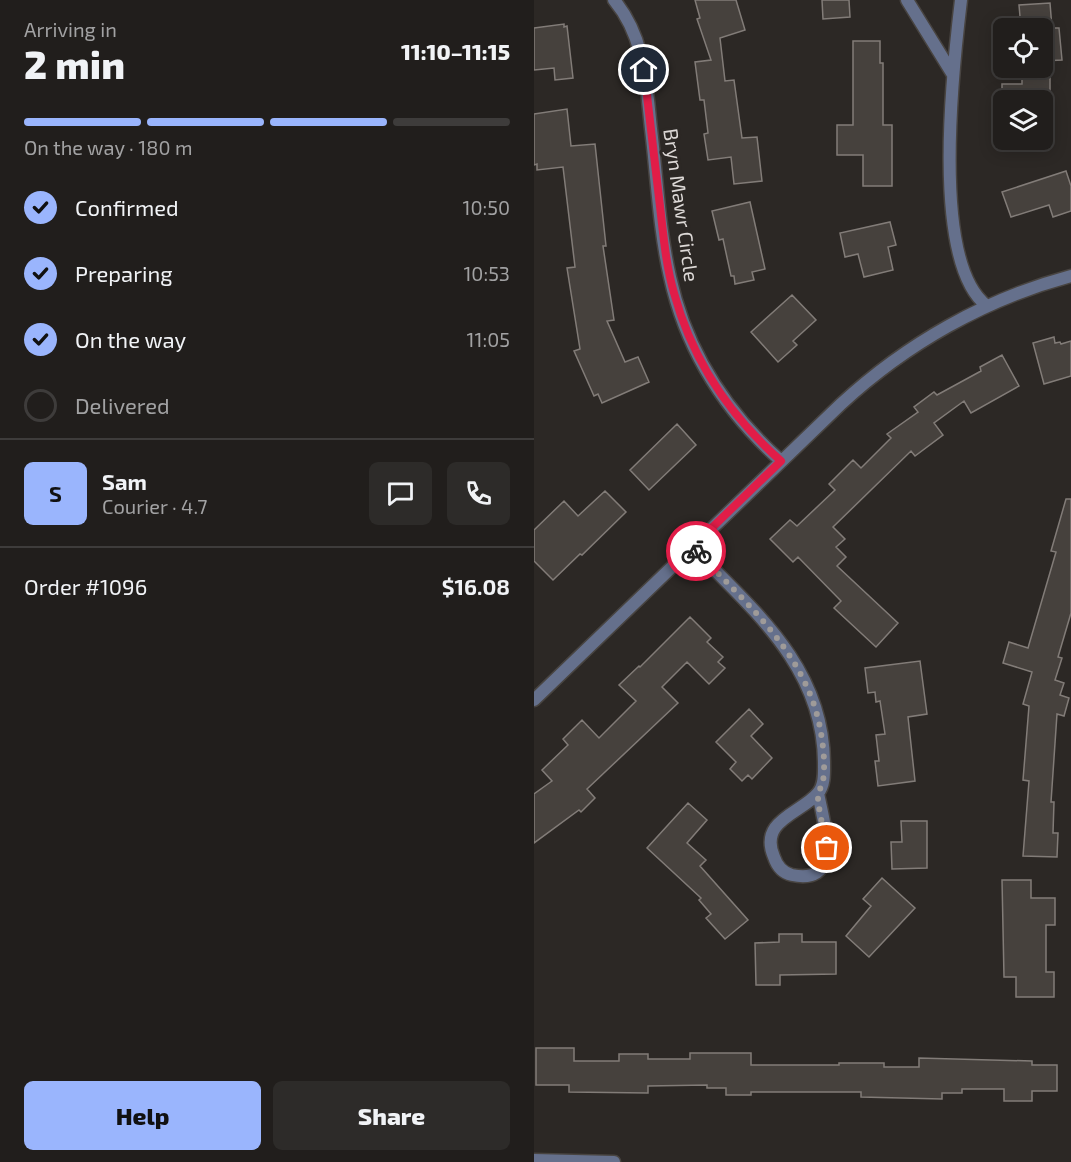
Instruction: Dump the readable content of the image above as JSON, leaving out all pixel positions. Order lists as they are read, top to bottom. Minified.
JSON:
{"streets":{"street":["Bryn Mawr Circle"]},"page":{"heading":["2 min","Arriving in","11:10–11:15"],"panel":["Sam","Courier · 4.7","Order #1096","$16.08"],"bar":"On the way · 180 m","list":[["Confirmed","10:50"],["Preparing","10:53"],["On the way","11:05"],"Delivered"],"round":"S","buttons":["Help","Share"]}}
